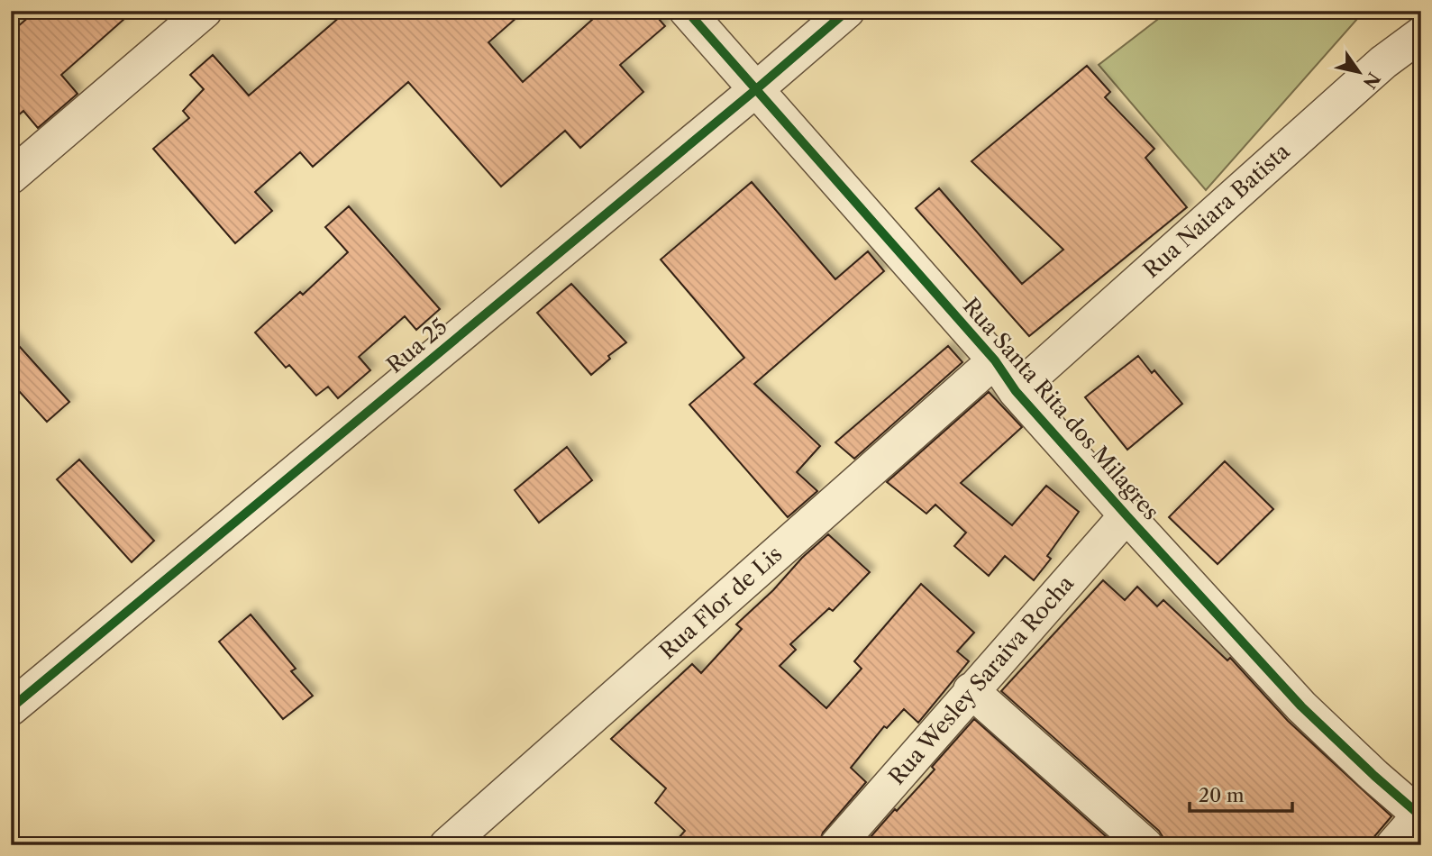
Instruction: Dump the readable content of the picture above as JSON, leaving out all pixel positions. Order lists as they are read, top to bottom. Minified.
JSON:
{"streets":{"street":["Rua Naiara Batista","Rua 25","Rua Santa Rita dos Milagres","Rua Flor de Lis","Rua Wesley Saraiva Rocha"]},"crossings":[["Rua Naiara Batista","Rua Santa Rita dos Milagres"],["Rua 25","Rua Santa Rita dos Milagres"],["Rua Santa Rita dos Milagres","Rua Flor de Lis"],["Rua Santa Rita dos Milagres","Rua Wesley Saraiva Rocha"]],"scale_bar":"20 m","north":"bottom right"}
